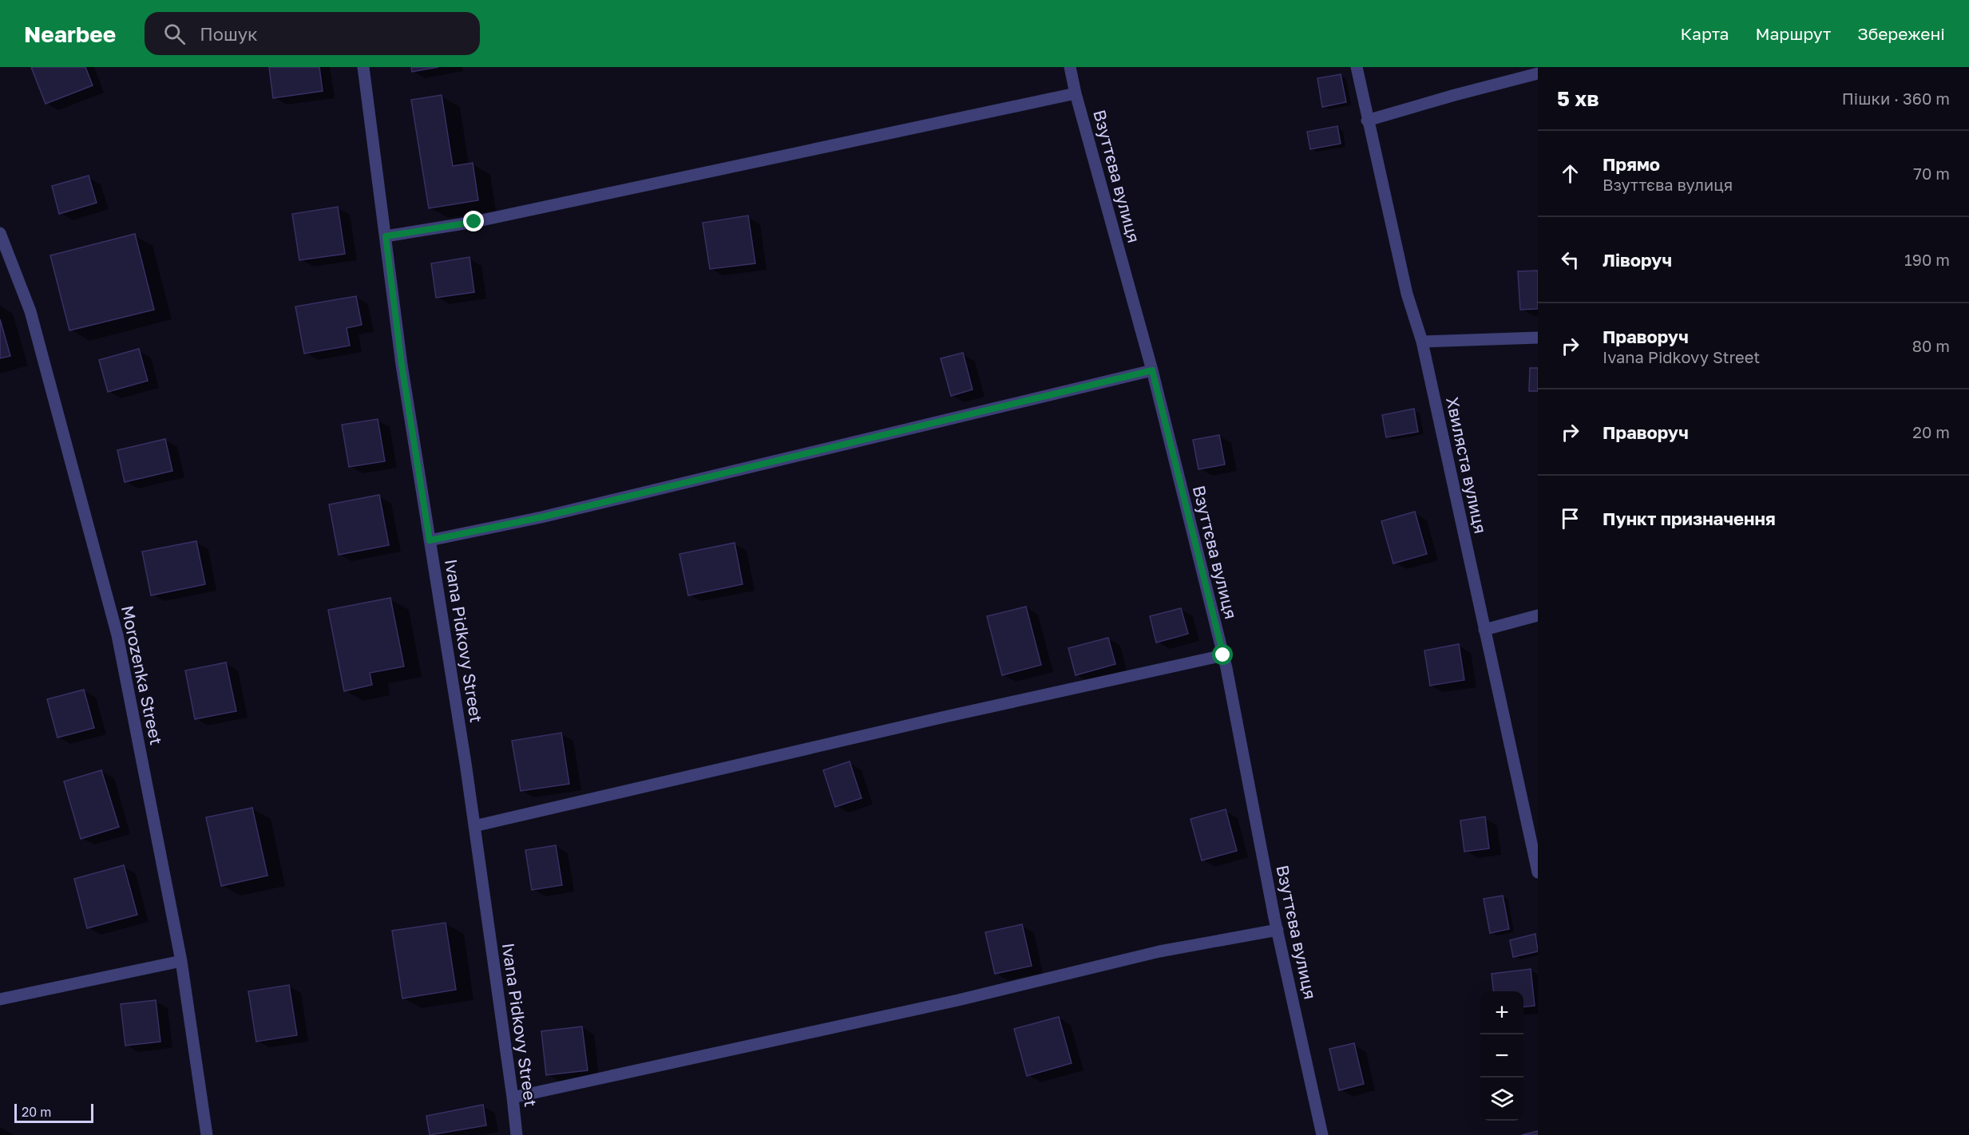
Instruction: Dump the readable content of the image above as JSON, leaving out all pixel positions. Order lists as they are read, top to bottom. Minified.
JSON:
{"streets":{"street":["Взуттєва вулиця","Хвиляста вулиця","Ivana Pidkovy Street","Morozenka Street"]},"scale_bar":"20 m","page":{"header":"Nearbee","search":"Пошук","nav":["Карта","Маршрут","Збережені"],"heading":["5 хв","Пішки · 360 m"],"list":[["Прямо","Взуттєва вулиця","70 m"],["Ліворуч","190 m"],["Праворуч","Ivana Pidkovy Street","80 m"],["Праворуч","20 m"],"Пункт призначення"],"map_buttons":["+","−"],"scale":"20 m"}}
